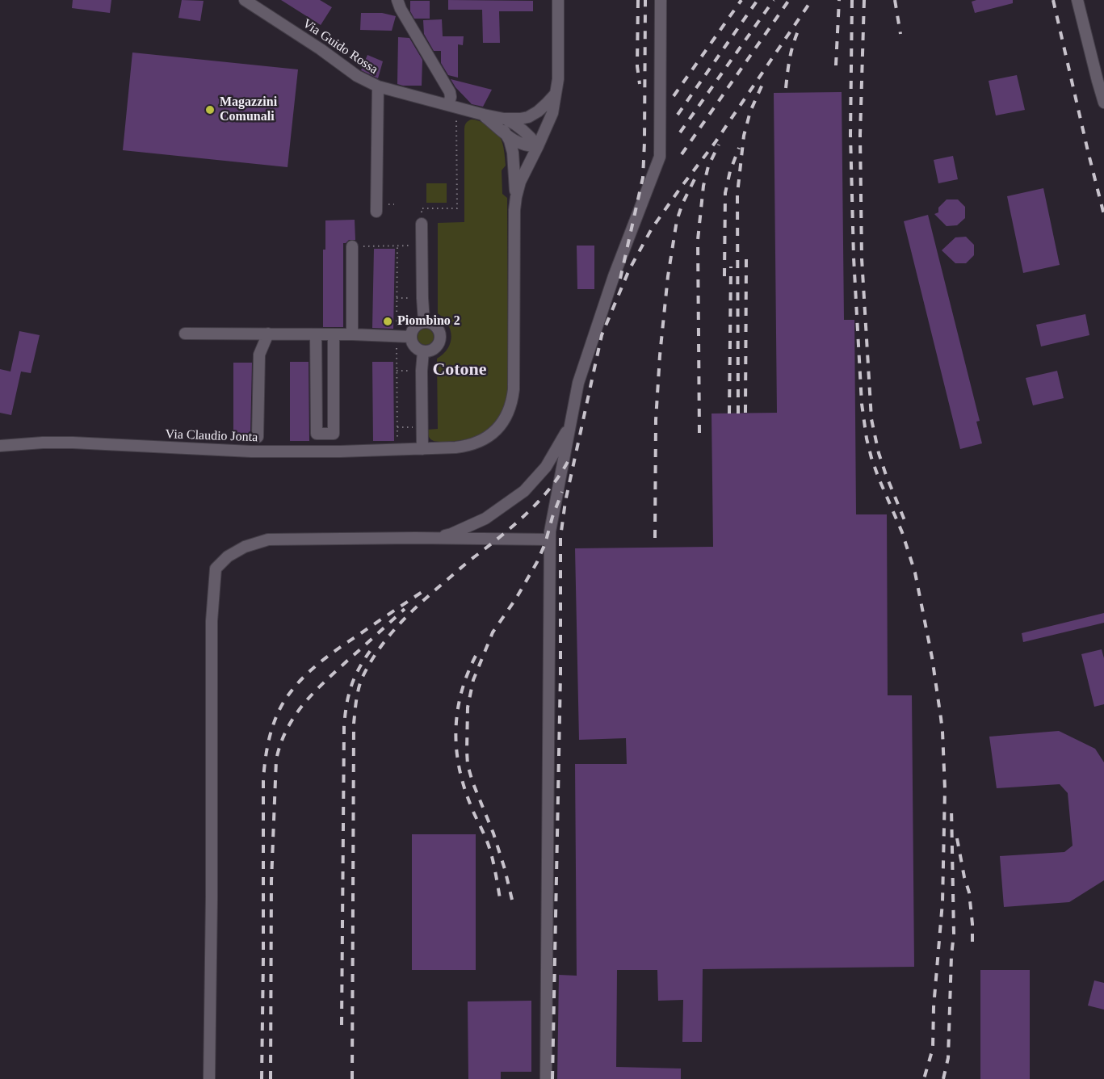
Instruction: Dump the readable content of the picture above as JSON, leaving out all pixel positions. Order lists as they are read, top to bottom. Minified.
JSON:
{"streets":{"street":["Via Guido Rossa","Via Claudio Jonta"]},"crossings":[["Via Guido Rossa","Via Claudio Jonta"]],"districts":["Cotone"],"places":["Magazzini Comunali","Piombino 2"]}
